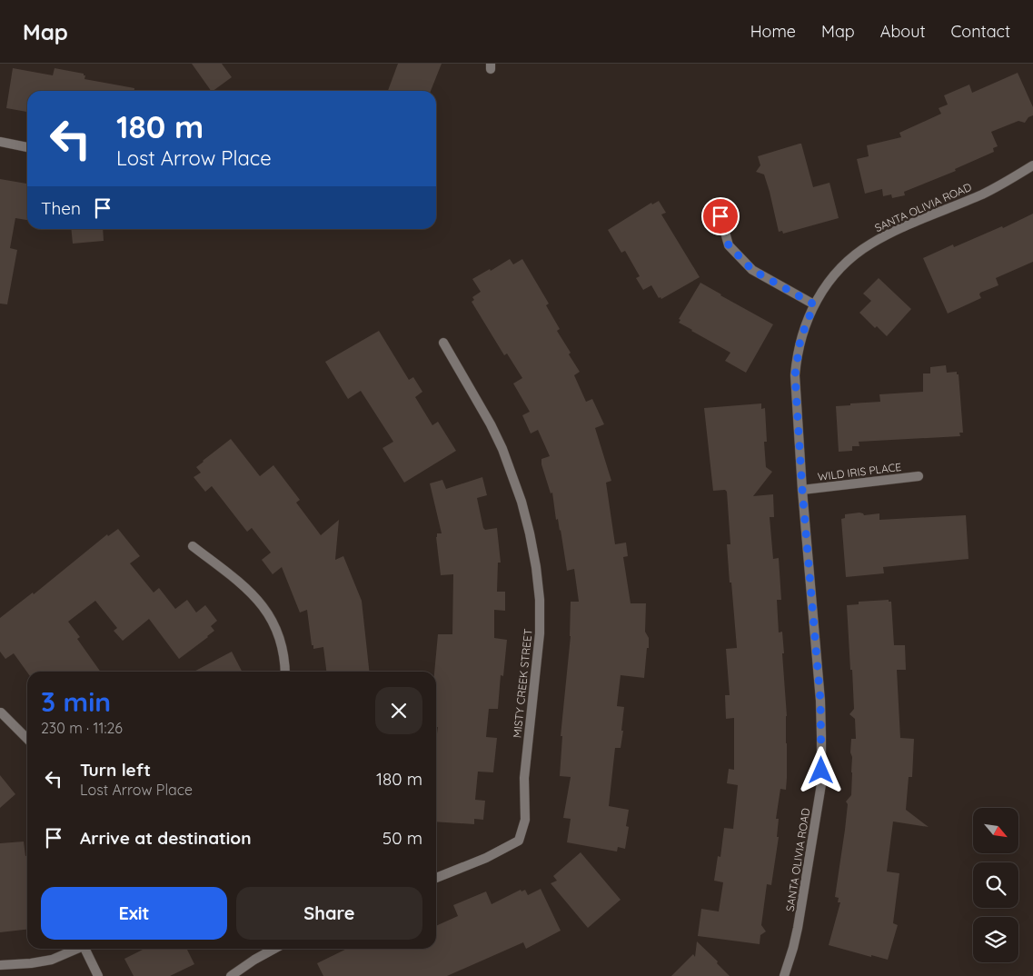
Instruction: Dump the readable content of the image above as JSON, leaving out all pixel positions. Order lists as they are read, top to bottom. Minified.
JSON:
{"streets":{"street":["SANTA OLIVIA ROAD","WILD IRIS PLACE","MISTY CREEK STREET"]},"crossings":[["SANTA OLIVIA ROAD","WILD IRIS PLACE"]],"north":"bottom right","page":{"header":"Map","nav":["Home","Map","About","Contact"],"turn":["180 m","Lost Arrow Place"],"then":"Then","heading":["3 min","230 m · 11:26"],"list":[{"name":"Turn left","note":"Lost Arrow Place","value":"180 m"},{"name":"Arrive at destination","value":"50 m"}],"buttons":["Exit","Share"]}}
